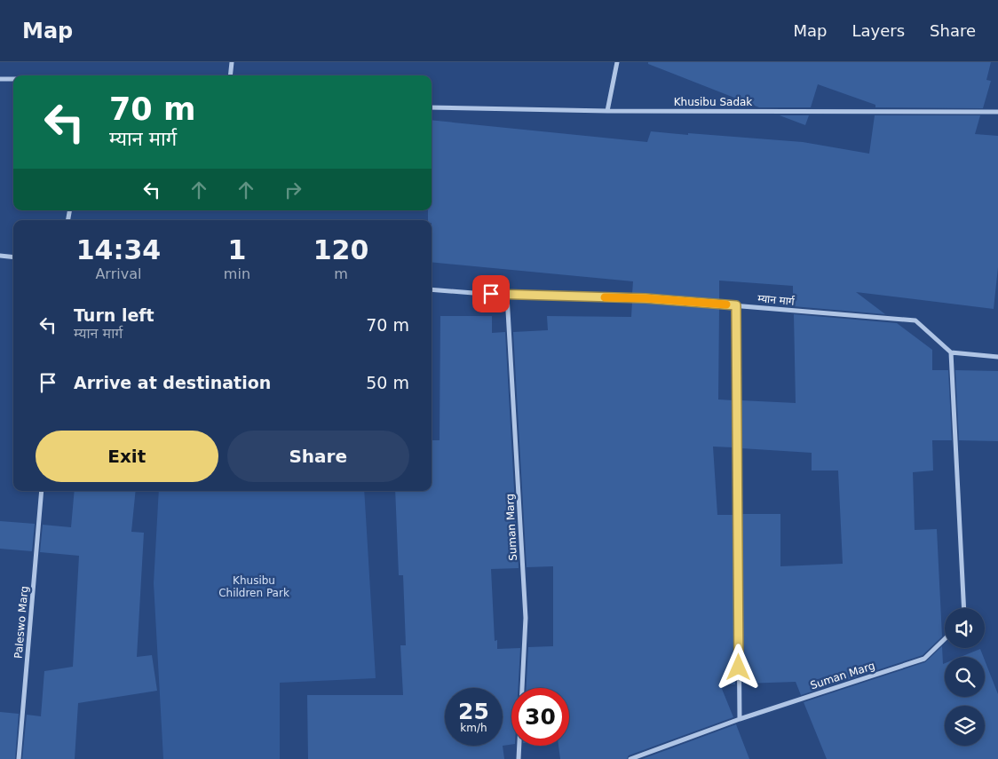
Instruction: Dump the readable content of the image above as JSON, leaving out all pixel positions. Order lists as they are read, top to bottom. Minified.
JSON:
{"streets":{"street":["Khusibu Sadak","म्यान मार्ग","Suman Marg","Paleswo Marg"]},"crossings":[["म्यान मार्ग","Suman Marg"]],"parks":["Khusibu Children Park"],"page":{"header":"Map","nav":["Map","Layers","Share"],"turn":["70 m","म्यान मार्ग"],"eta":["14:34","Arrival","1","min","120","m"],"list":[{"name":"Turn left","note":"म्यान मार्ग","value":"70 m"},{"name":"Arrive at destination","value":"50 m"}],"buttons":["Exit","Share"],"speed":"25 km/h","limit":"30"}}
